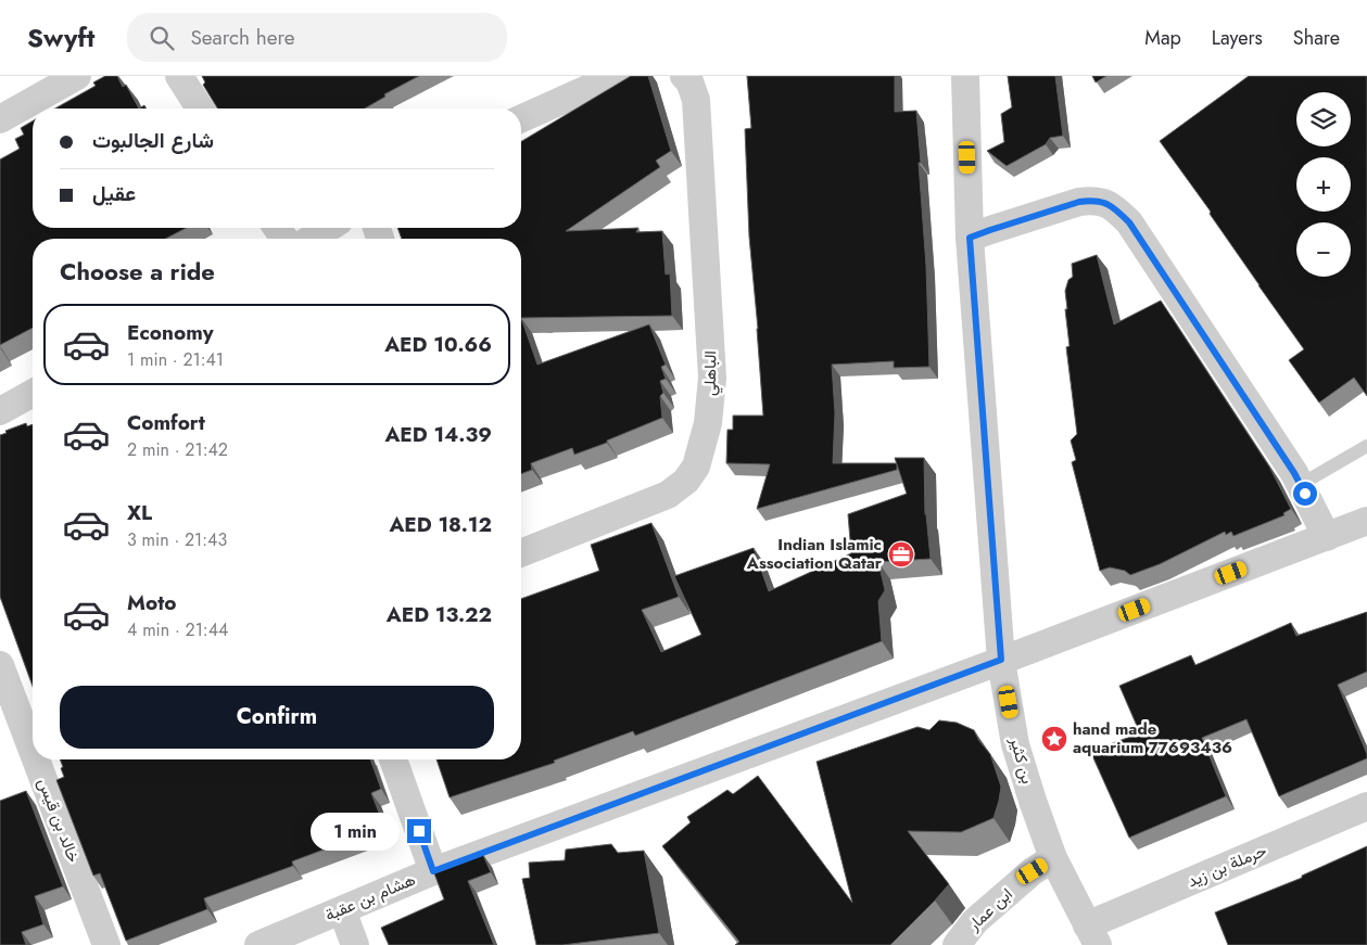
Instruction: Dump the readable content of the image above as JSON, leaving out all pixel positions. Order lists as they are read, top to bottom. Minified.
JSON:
{"streets":{"street":["الباهلي","بن كثير","خالد بن قيس","حرملة بن زيد","هشام بن عقبة","ابن عمار"]},"crossings":[["بن كثير","حرملة بن زيد"],["بن كثير","هشام بن عقبة"],["بن كثير","ابن عمار"]],"places":{"office":["Indian Islamic Association Qatar"],"place":["hand made aquarium 77693436"]},"page":{"header":"Swyft","search":"Search here","nav":["Map","Layers","Share"],"map_buttons":["+","−"],"banner":["شارع الجالبوت","عقيل"],"heading":"Choose a ride","list":[{"name":"Economy","note":"1 min · 21:41","value":"AED 10.66"},{"name":"Comfort","note":"2 min · 21:42","value":"AED 14.39"},{"name":"XL","note":"3 min · 21:43","value":"AED 18.12"},{"name":"Moto","note":"4 min · 21:44","value":"AED 13.22"}],"buttons":"Confirm","bubble":"1 min"}}
